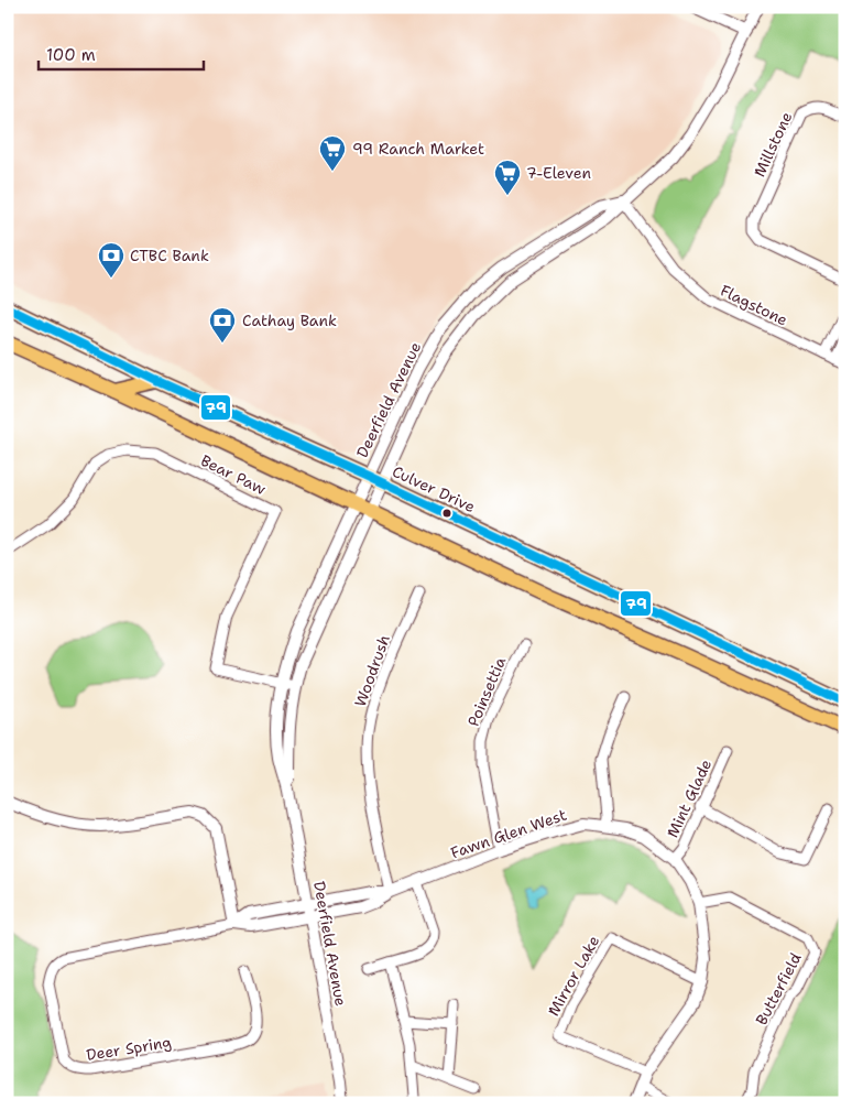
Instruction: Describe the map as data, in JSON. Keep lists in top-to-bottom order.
{
  "streets": {
    "main road": ["Culver Drive"],
    "street": [
      "Millstone",
      "Flagstone",
      "Deerfield Avenue",
      "Bear Paw",
      "Woodrush",
      "Poinsettia",
      "Mint Glade",
      "Fawn Glen West",
      "Mirror Lake",
      "Butterfield",
      "Deer Spring"
    ]
  },
  "crossings": [
    ["Flagstone", "Deerfield Avenue"],
    ["Deerfield Avenue", "Bear Paw"],
    ["Deerfield Avenue", "Culver Drive"],
    ["Deerfield Avenue", "Fawn Glen West"],
    ["Deerfield Avenue", "Deer Spring"],
    ["Woodrush", "Fawn Glen West"],
    ["Poinsettia", "Fawn Glen West"],
    ["Mint Glade", "Fawn Glen West"],
    ["Fawn Glen West", "Mirror Lake"],
    ["Fawn Glen West", "Butterfield"],
    ["Fawn Glen West", "Deer Spring"]
  ],
  "places": {
    "supermarket": ["99 Ranch Market", "7-Eleven"],
    "bank": ["CTBC Bank", "Cathay Bank"]
  },
  "lines": ["transit line 79"],
  "scale_bar": "100 m"
}
